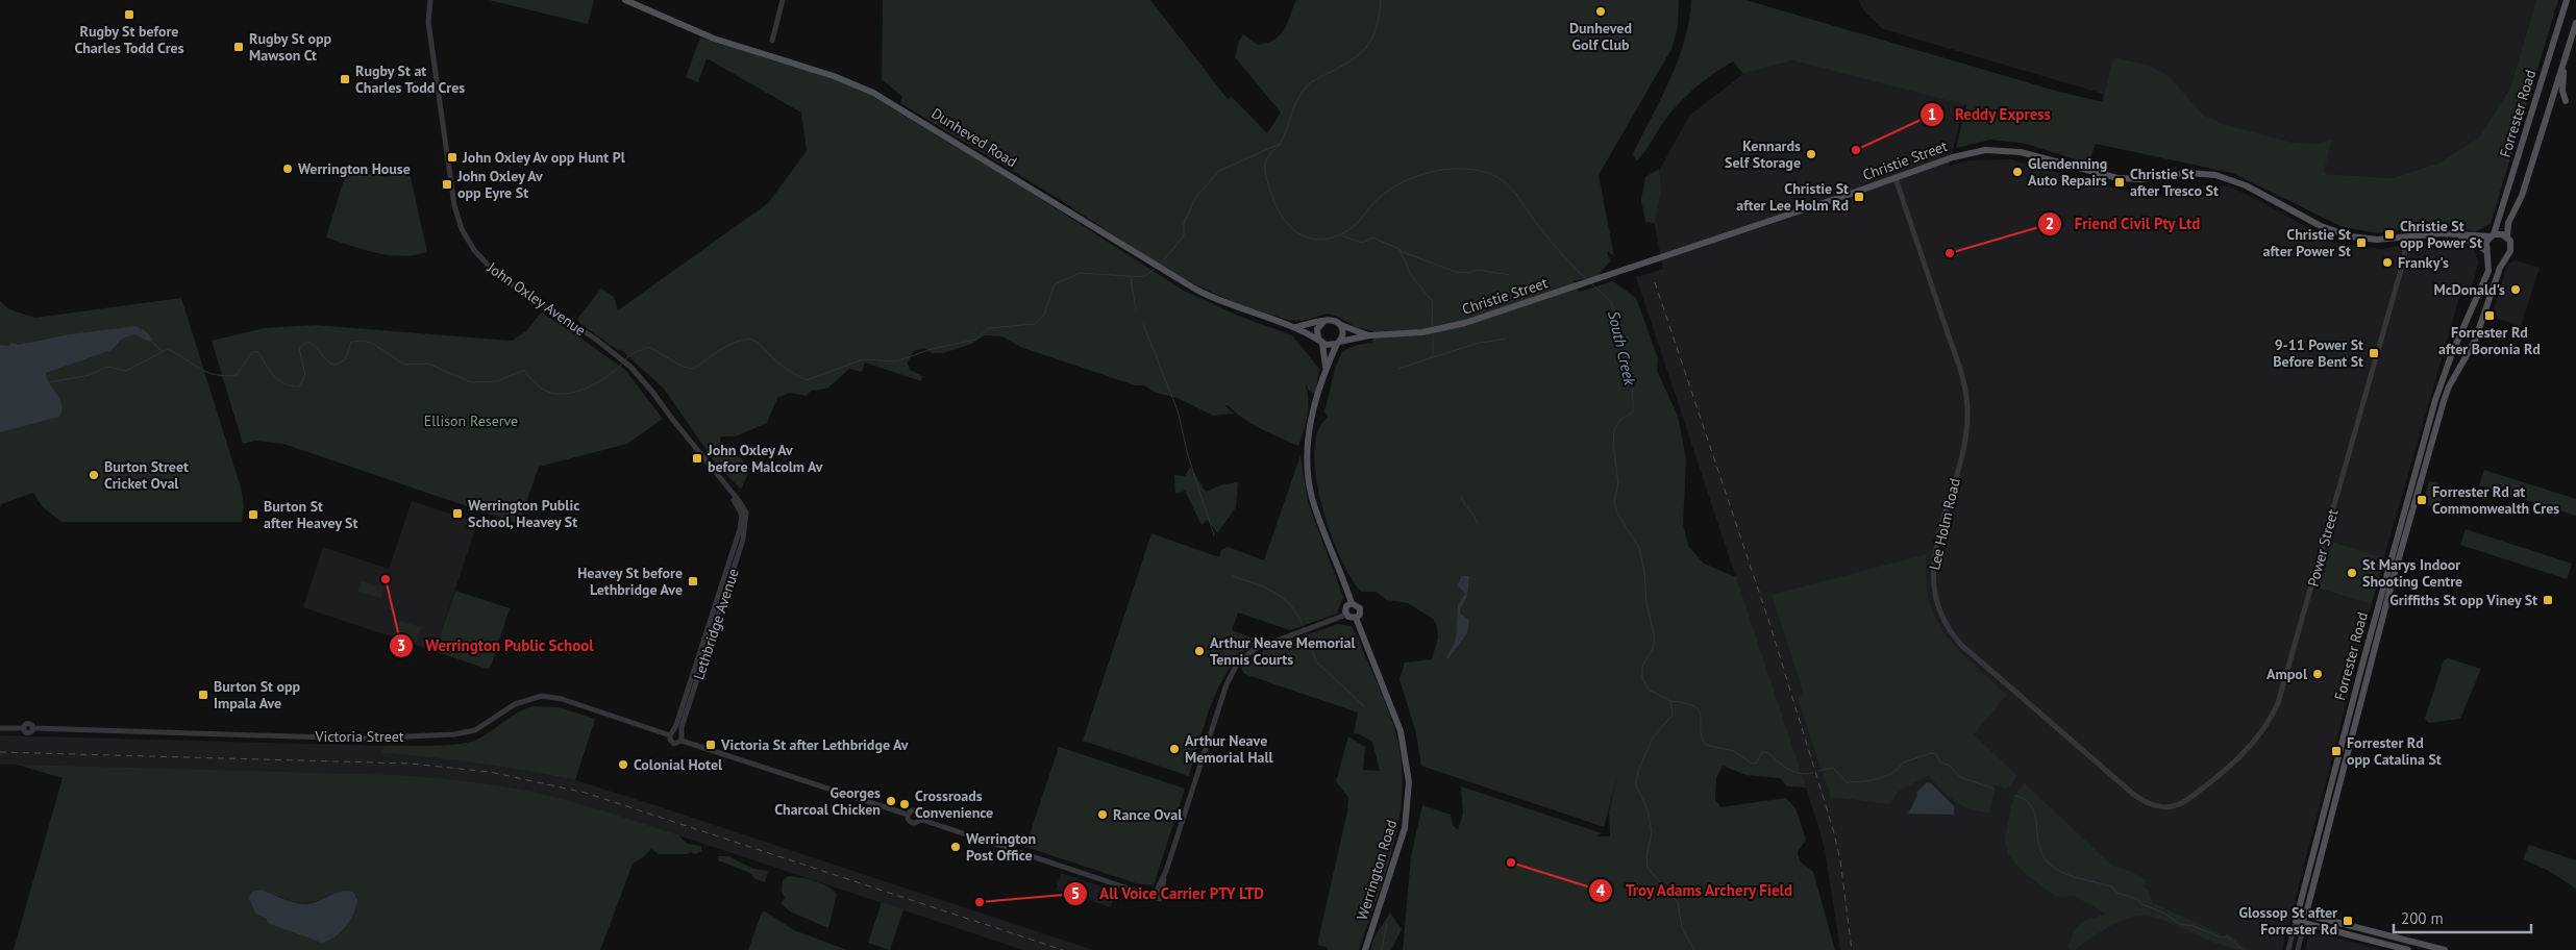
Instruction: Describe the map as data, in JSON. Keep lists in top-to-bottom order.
{
  "streets": {
    "main road": [
      "Forrester Road",
      "Dunheved Road",
      "Christie Street",
      "Werrington Road"
    ],
    "street": [
      "John Oxley Avenue",
      "Lee Holm Road",
      "Power Street",
      "Lethbridge Avenue",
      "Victoria Street"
    ]
  },
  "crossings": [
    ["Forrester Road", "Christie Street"],
    ["Dunheved Road", "Christie Street"],
    ["Christie Street", "Lee Holm Road"],
    ["Christie Street", "Power Street"],
    ["John Oxley Avenue", "Lethbridge Avenue"],
    ["Lee Holm Road", "Power Street"],
    ["Lethbridge Avenue", "Victoria Street"]
  ],
  "water": ["South Creek"],
  "parks": ["Ellison Reserve"],
  "places": {
    "other": [
      "Dunheved Golf Club",
      "Reddy Express",
      "Kennards Self Storage",
      "Werrington House",
      "Glendenning Auto Repairs",
      "Friend Civil Pty Ltd",
      "Franky's",
      "McDonald's",
      "Burton Street Cricket Oval",
      "St Marys Indoor Shooting Centre",
      "Werrington Public School",
      "Arthur Neave Memorial Tennis Courts",
      "Ampol",
      "Arthur Neave Memorial Hall",
      "Colonial Hotel",
      "Georges Charcoal Chicken",
      "Crossroads Convenience",
      "Rance Oval",
      "Werrington Post Office",
      "Troy Adams Archery Field",
      "All Voice Carrier PTY LTD"
    ],
    "transit": [
      "Rugby St before Charles Todd Cres",
      "Rugby St opp Mawson Ct",
      "Rugby St at Charles Todd Cres",
      "John Oxley Av opp Hunt Pl",
      "Christie St after Tresco St",
      "John Oxley Av opp Eyre St",
      "Christie St after Lee Holm Rd",
      "Christie St opp Power St",
      "Christie St after Power St",
      "Forrester Rd after Boronia Rd",
      "9-11 Power St Before Bent St",
      "John Oxley Av before Malcolm Av",
      "Forrester Rd at Commonwealth Cres",
      "Werrington Public School, Heavey St",
      "Burton St after Heavey St",
      "Heavey St before Lethbridge Ave",
      "Griffiths St opp Viney St",
      "Burton St opp Impala Ave",
      "Victoria St after Lethbridge Av",
      "Forrester Rd opp Catalina St",
      "Glossop St after Forrester Rd"
    ]
  },
  "scale_bar": "200 m"
}
